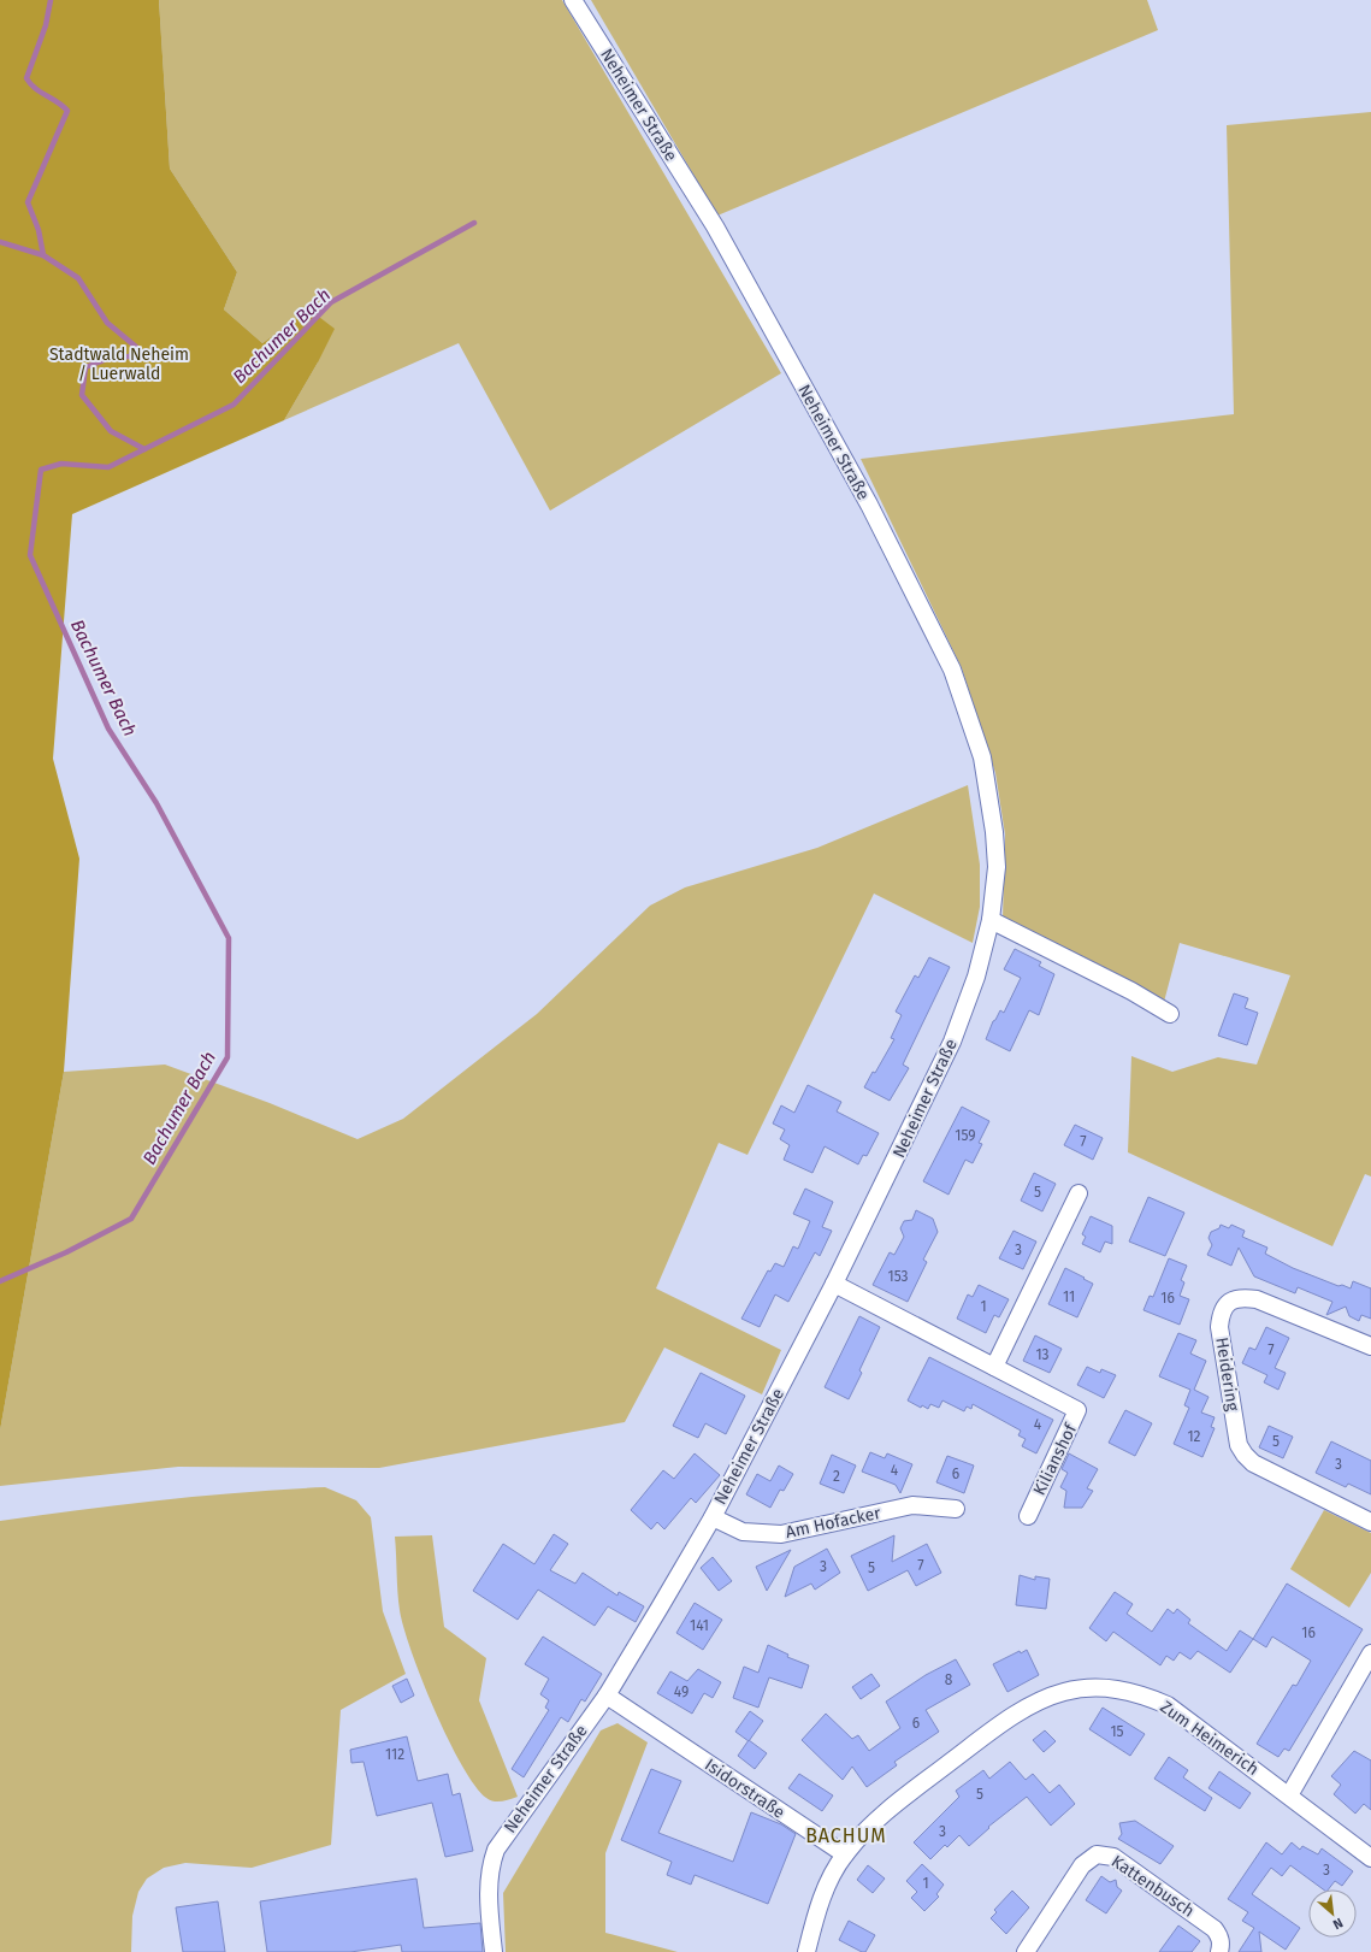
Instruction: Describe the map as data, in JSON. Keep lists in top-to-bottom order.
{
  "streets": {
    "street": [
      "Neheimer Straße",
      "Heidering",
      "Kilianshof",
      "Am Hofacker",
      "Zum Heimerich",
      "Isidorstraße",
      "Kattenbusch"
    ]
  },
  "crossings": [
    ["Neheimer Straße", "Kilianshof"],
    ["Neheimer Straße", "Am Hofacker"],
    ["Neheimer Straße", "Isidorstraße"],
    ["Zum Heimerich", "Isidorstraße"]
  ],
  "districts": ["BACHUM"],
  "water": ["Bachumer Bach"],
  "parks": ["Stadtwald Neheim / Luerwald"],
  "house_numbers": [
    "159",
    "7",
    "5",
    "3",
    "153",
    "11",
    "16",
    "1",
    "7",
    "13",
    "4",
    "12",
    "5",
    "3",
    "4",
    "6",
    "2",
    "7",
    "3",
    "5",
    "141",
    "16",
    "8",
    "49",
    "6",
    "15",
    "112",
    "5",
    "3",
    "3",
    "1"
  ],
  "north": "bottom right"
}
